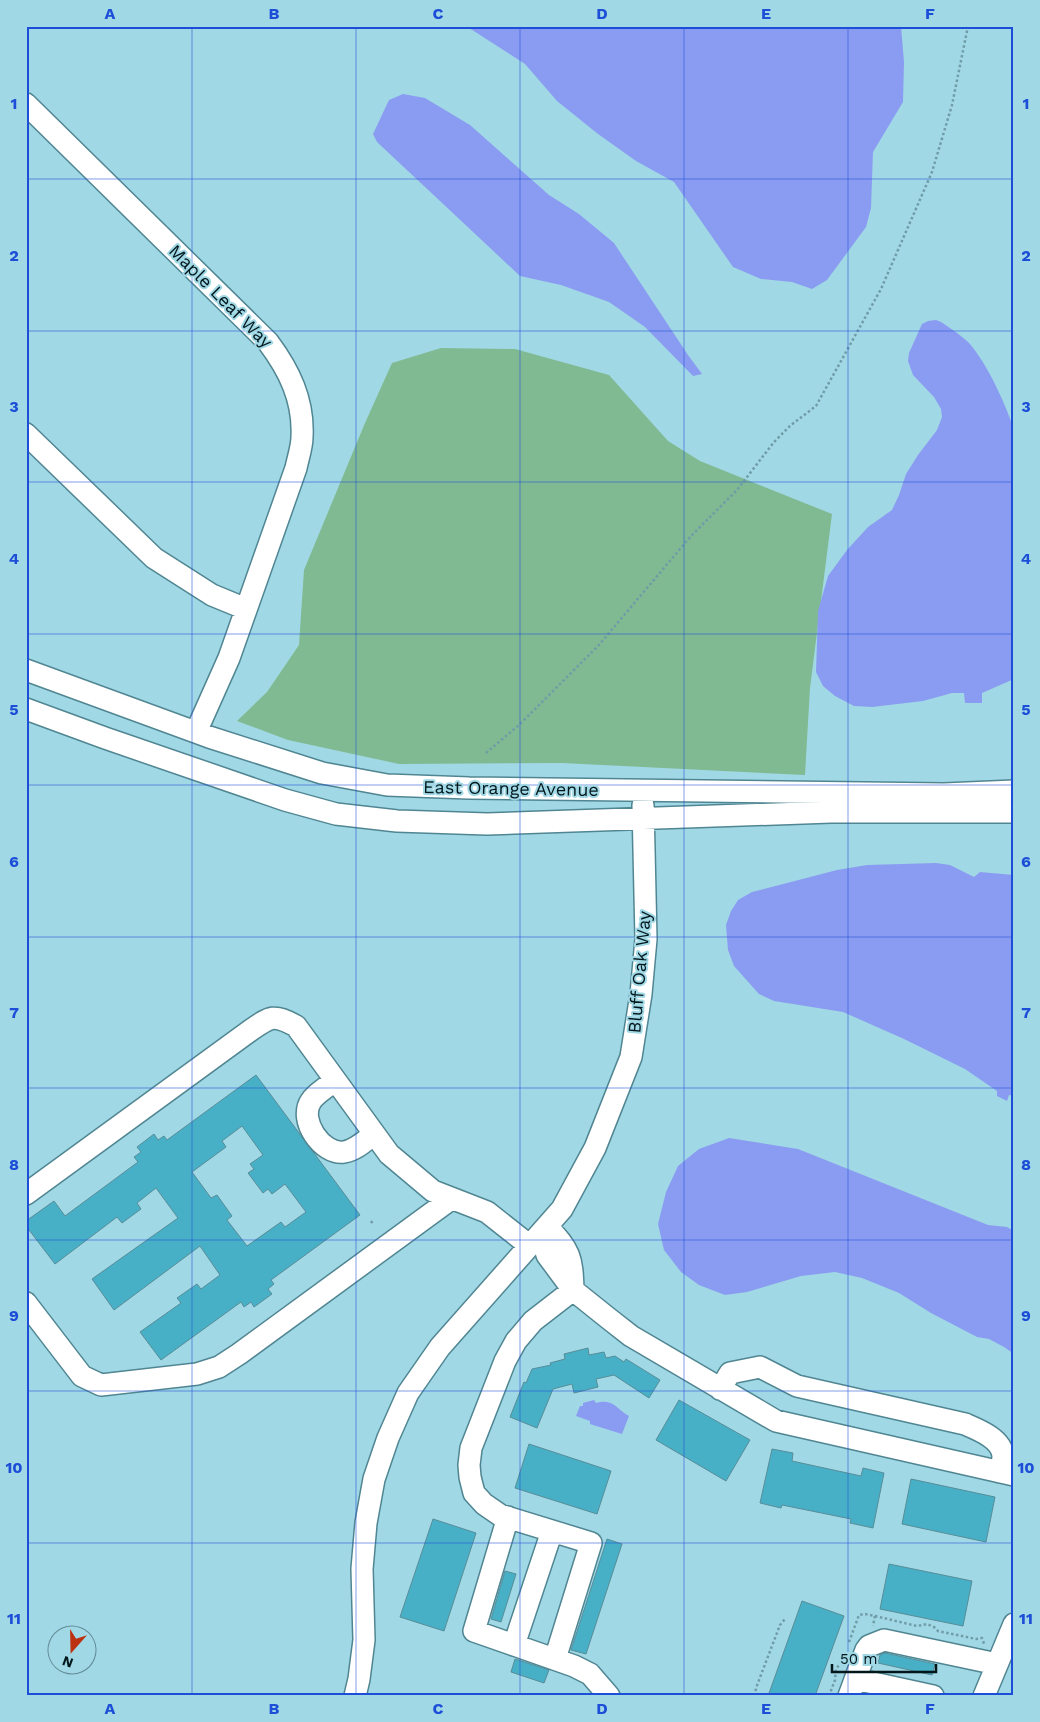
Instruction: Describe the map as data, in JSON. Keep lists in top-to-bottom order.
{
  "streets": {
    "street": ["Maple Leaf Way", "East Orange Avenue", "Bluff Oak Way"]
  },
  "crossings": [
    ["Maple Leaf Way", "East Orange Avenue"],
    ["East Orange Avenue", "Bluff Oak Way"]
  ],
  "scale_bar": "50 m",
  "north": "bottom",
  "grid": {
    "columns": [
      "A",
      "B",
      "C",
      "D",
      "E",
      "F"
    ],
    "rows": [
      "1",
      "2",
      "3",
      "4",
      "5",
      "6",
      "7",
      "8",
      "9",
      "10",
      "11"
    ]
  }
}
